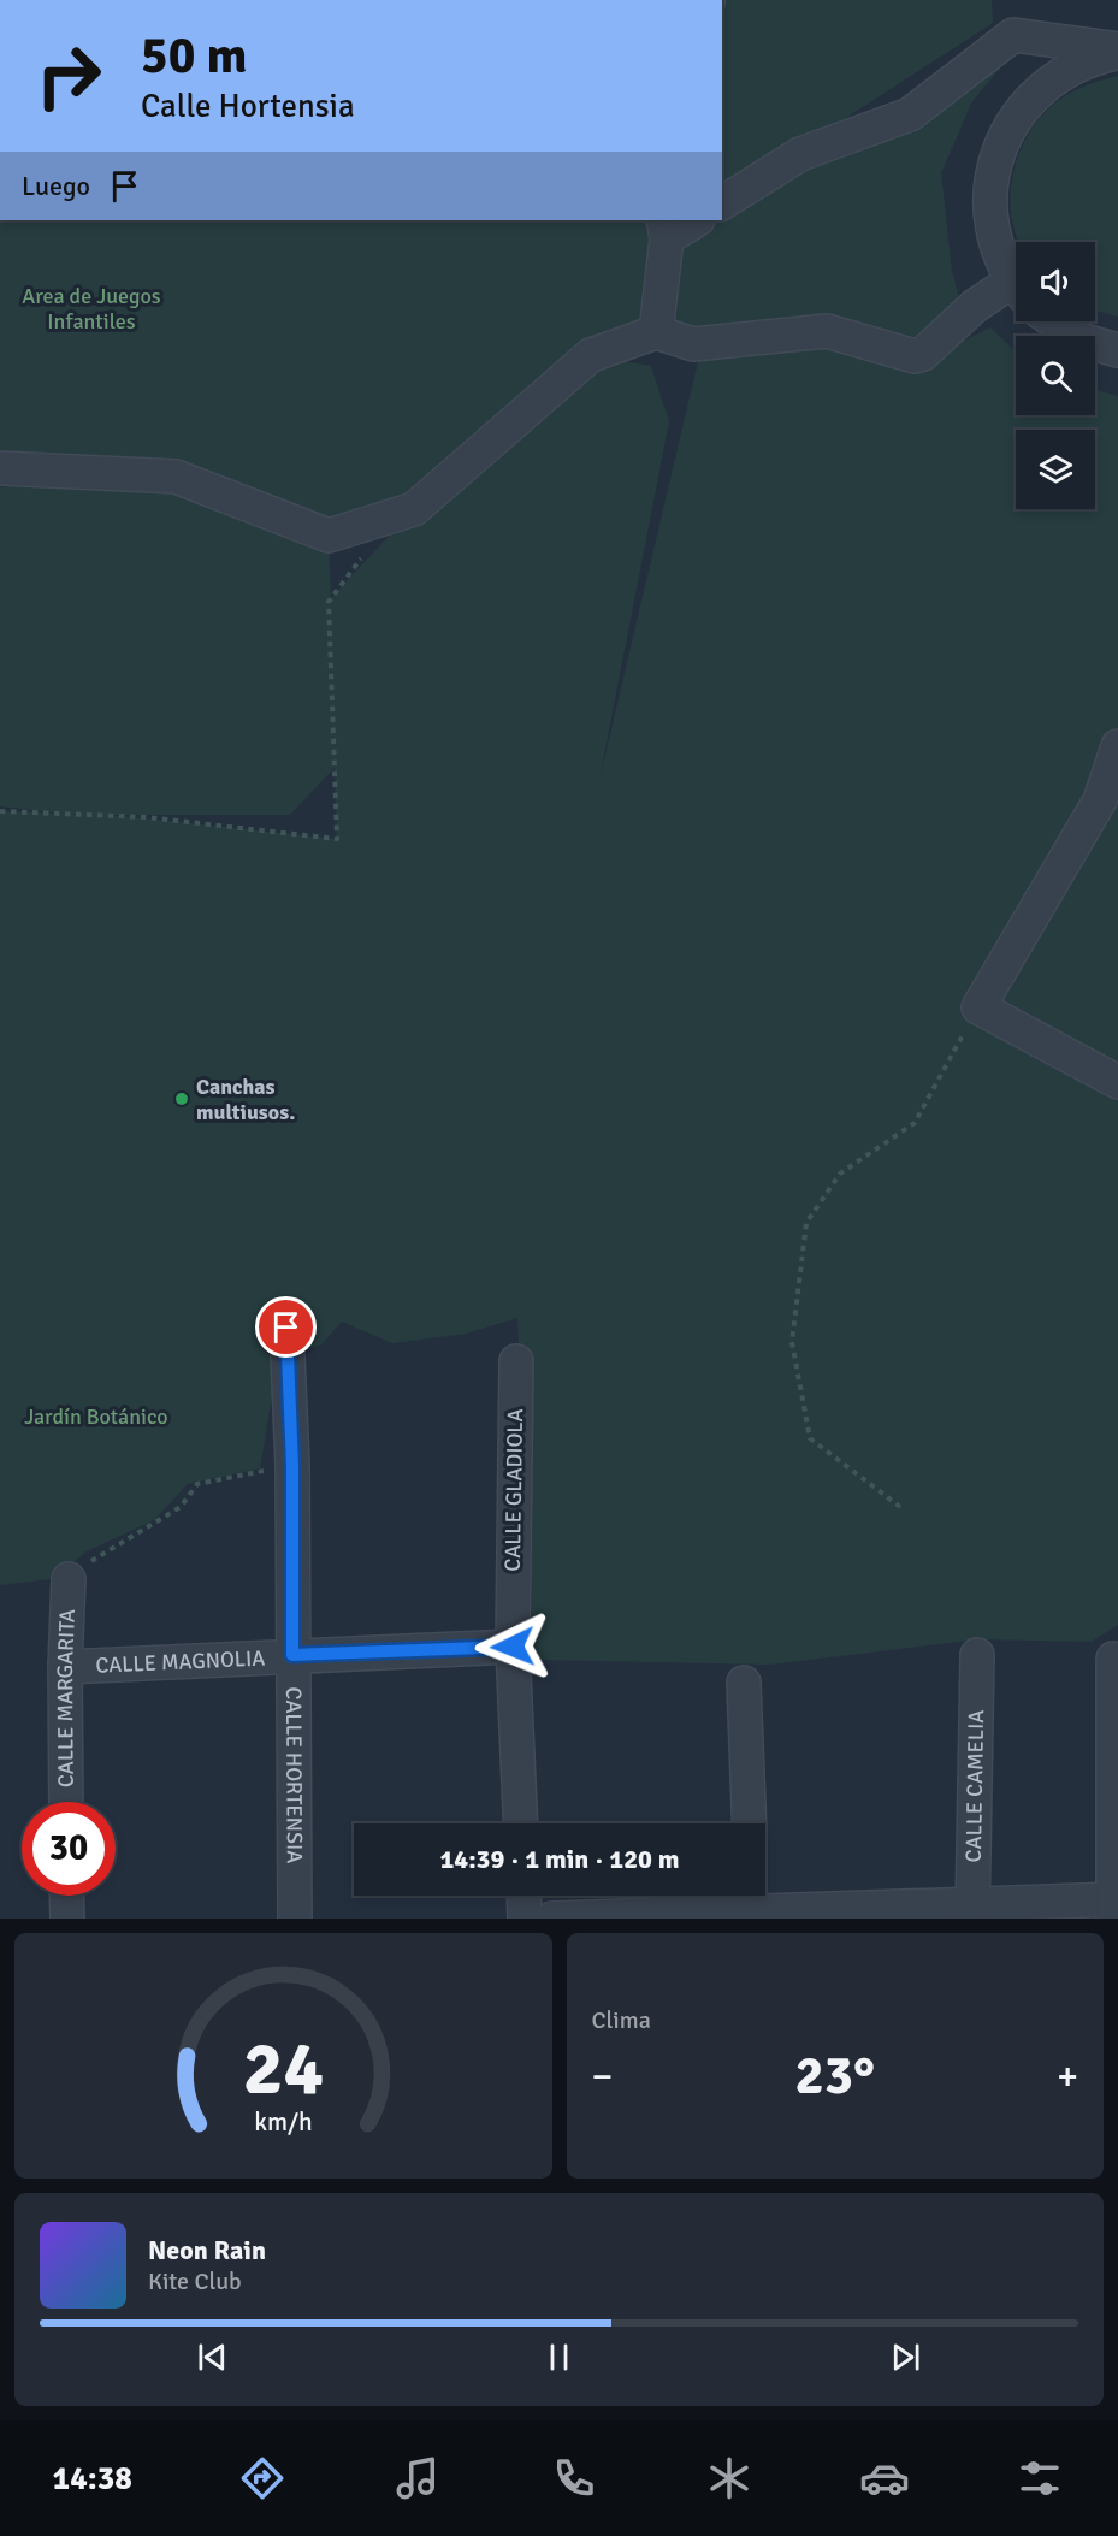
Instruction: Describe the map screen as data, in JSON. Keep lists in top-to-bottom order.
{
  "streets": {
    "street": [
      "CALLE GLADIOLA",
      "CALLE MAGNOLIA",
      "CALLE MARGARITA",
      "CALLE HORTENSIA",
      "CALLE CAMELIA"
    ]
  },
  "crossings": [
    ["CALLE GLADIOLA", "CALLE MAGNOLIA"],
    ["CALLE MAGNOLIA", "CALLE MARGARITA"],
    ["CALLE MAGNOLIA", "CALLE HORTENSIA"]
  ],
  "parks": ["Area de Juegos Infantiles", "Jardín Botánico"],
  "places": ["Canchas multiusos."],
  "page": {
    "turn": ["50 m", "Calle Hortensia"],
    "then": "Luego",
    "limit": "30",
    "trip": "14:39 · 1 min · 120 m",
    "tile": "Clima",
    "heat": ["−", "23°", "+"],
    "song": ["Neon Rain", "Kite Club"],
    "tabs": "14:38",
    "gauge": ["24", "km/h"]
  }
}
